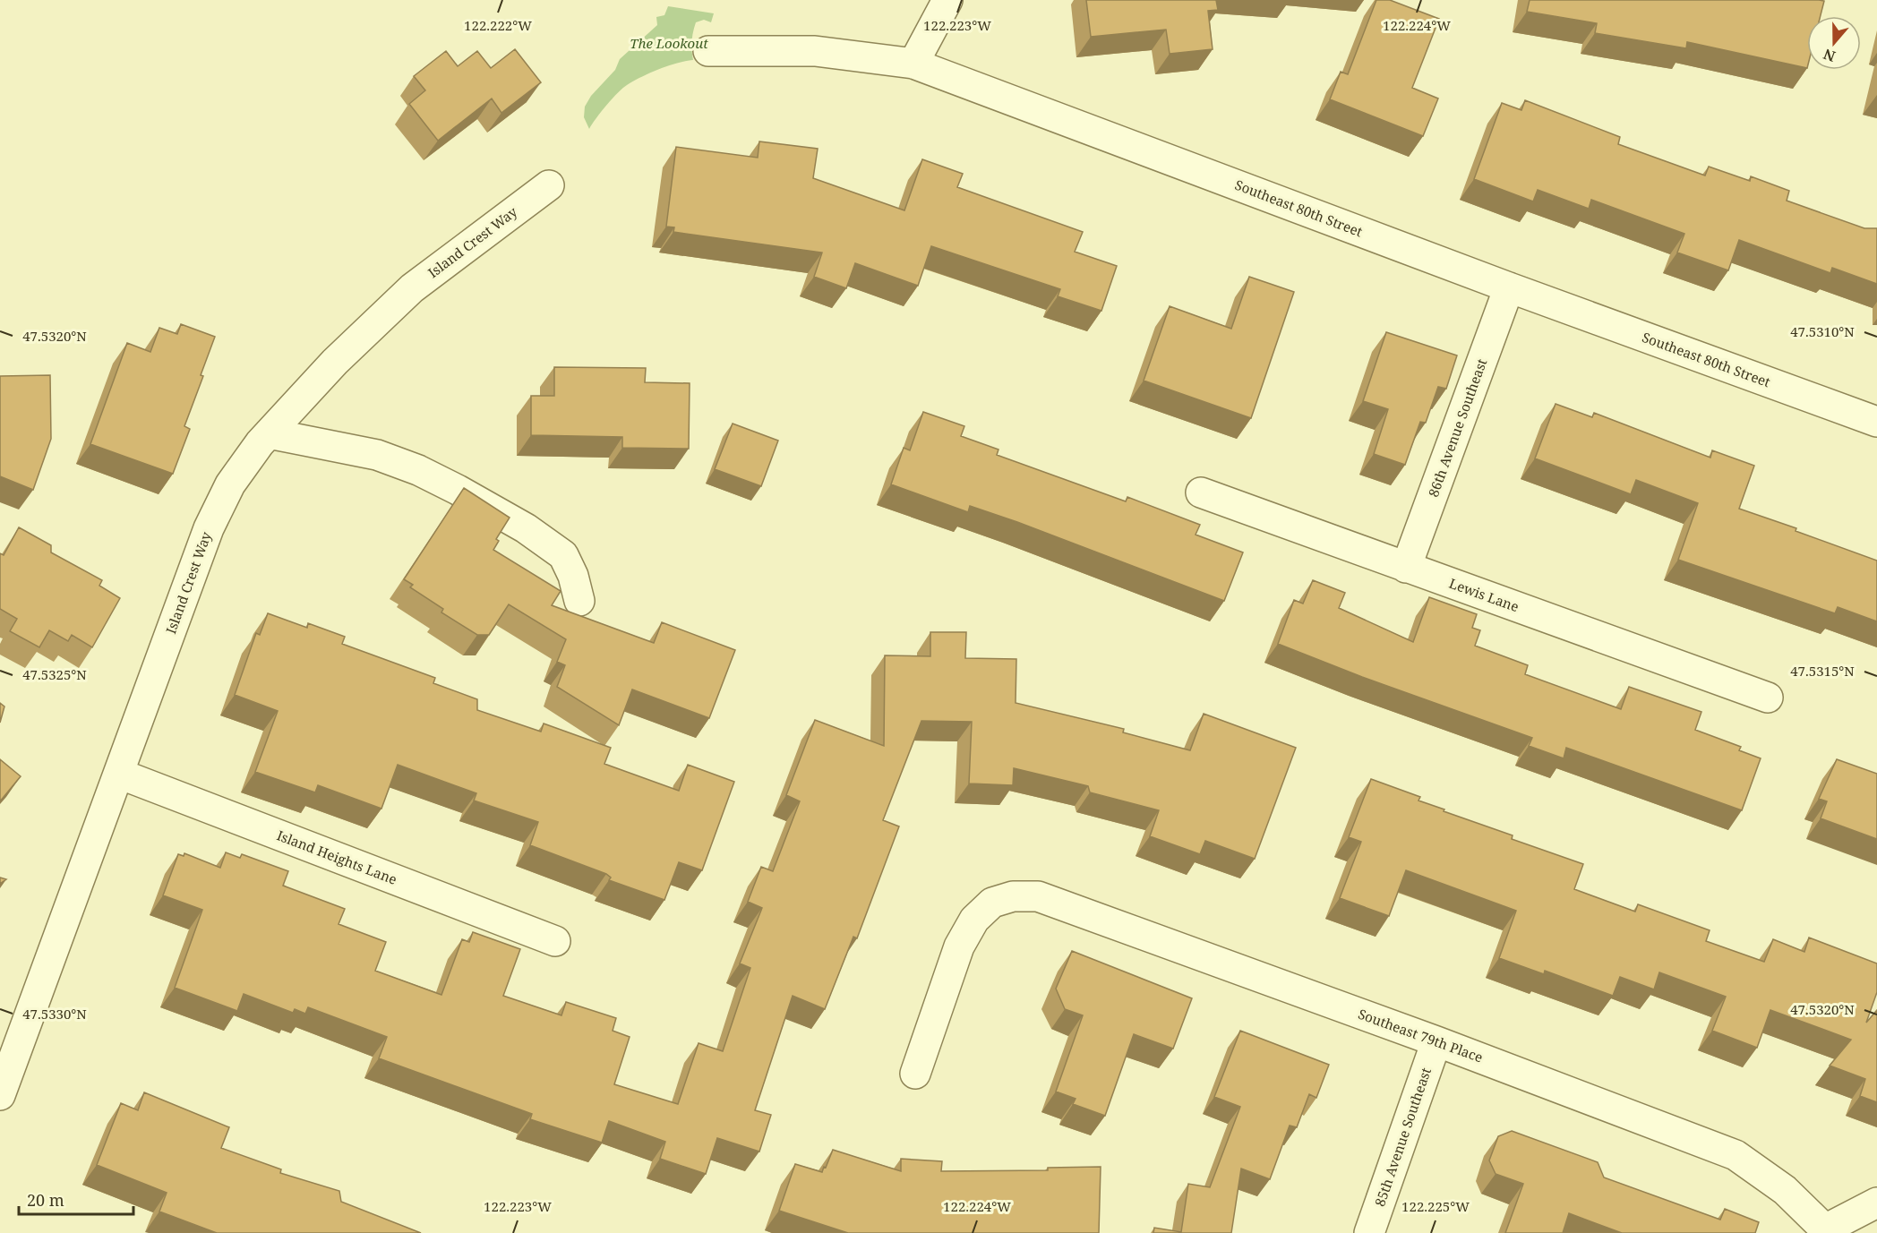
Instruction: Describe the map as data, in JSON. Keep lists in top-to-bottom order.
{
  "streets": {
    "street": [
      "Southeast 80th Street",
      "Island Crest Way",
      "86th Avenue Southeast",
      "Lewis Lane",
      "Island Heights Lane",
      "Southeast 79th Place",
      "85th Avenue Southeast"
    ]
  },
  "crossings": [
    ["Southeast 80th Street", "86th Avenue Southeast"],
    ["Island Crest Way", "Island Heights Lane"],
    ["86th Avenue Southeast", "Lewis Lane"],
    ["Southeast 79th Place", "85th Avenue Southeast"]
  ],
  "parks": ["The Lookout"],
  "scale_bar": "20 m",
  "north": "bottom",
  "coordinates": [
    "122.222°W",
    "122.223°W",
    "122.224°W",
    "47.5310°N",
    "47.5320°N",
    "47.5315°N",
    "47.5325°N",
    "47.5330°N",
    "122.225°W"
  ]
}
